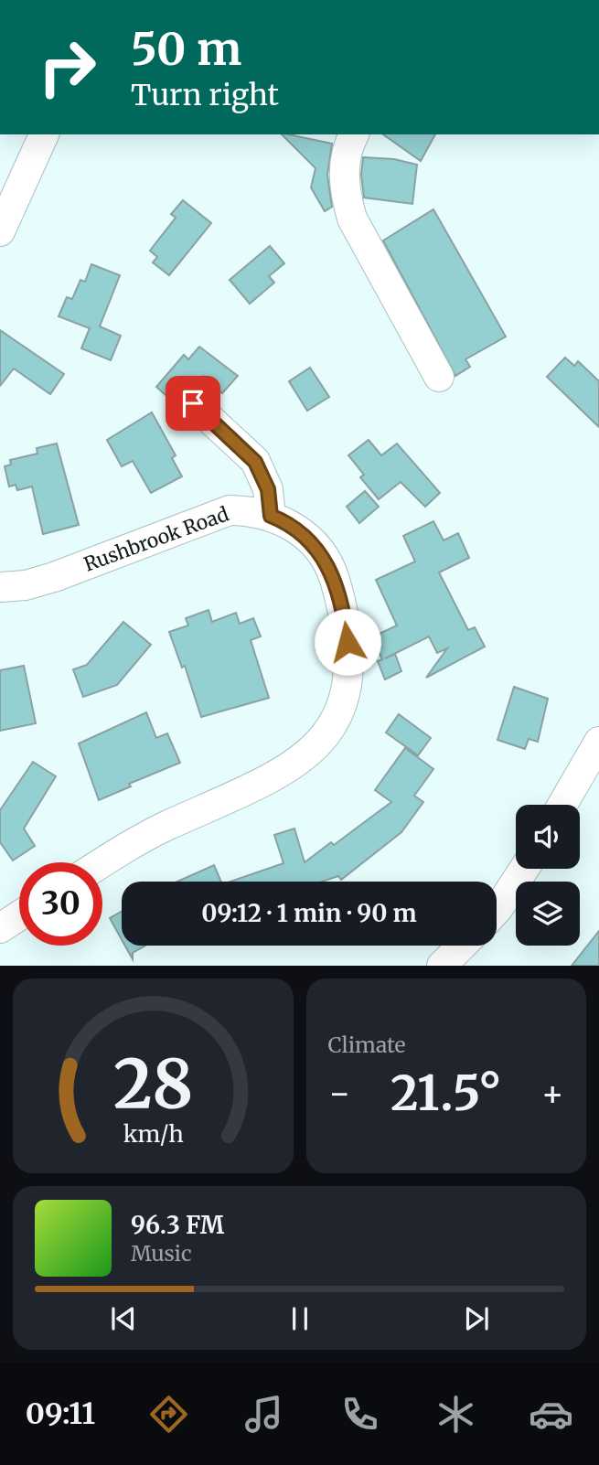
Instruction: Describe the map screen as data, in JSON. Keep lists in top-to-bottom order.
{
  "streets": {
    "street": ["Rushbrook Road"]
  },
  "page": {
    "turn": ["50 m", "Turn right"],
    "limit": "30",
    "trip": "09:12 · 1 min · 90 m",
    "tile": "Climate",
    "heat": ["−", "21.5°", "+"],
    "song": ["96.3 FM", "Music"],
    "tabs": "09:11",
    "gauge": ["28", "km/h"]
  }
}
